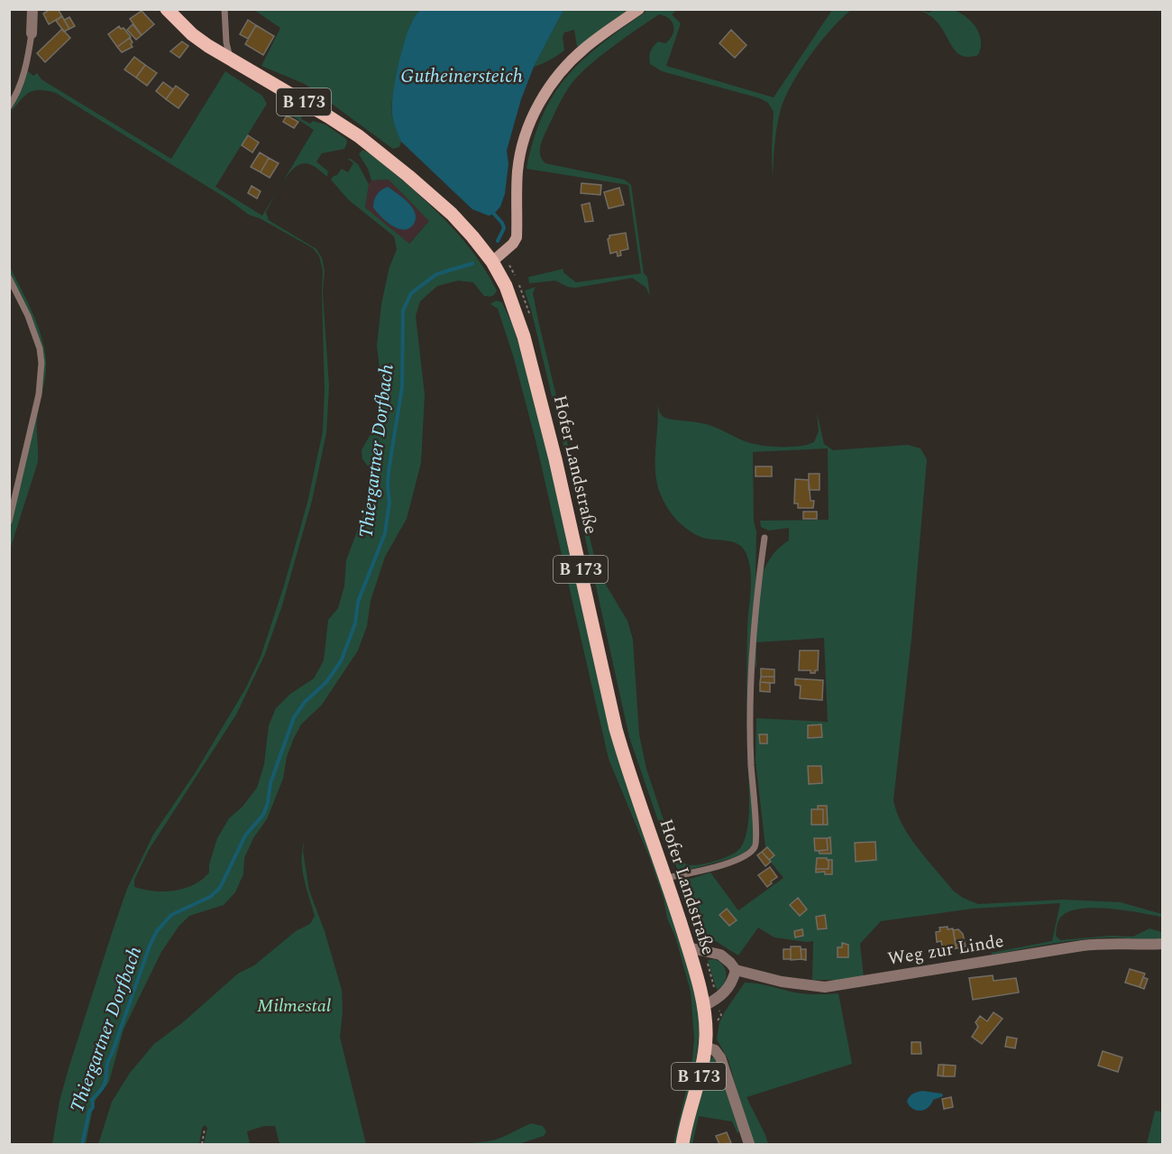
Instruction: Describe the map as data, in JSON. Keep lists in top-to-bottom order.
{
  "streets": {
    "main road": ["B 173", "Hofer Landstraße"],
    "street": ["Weg zur Linde"]
  },
  "crossings": [
    ["Hofer Landstraße", "Weg zur Linde"]
  ],
  "water": ["Gutheinersteich", "Thiergartner Dorfbach"],
  "parks": ["Milmestal"]
}
